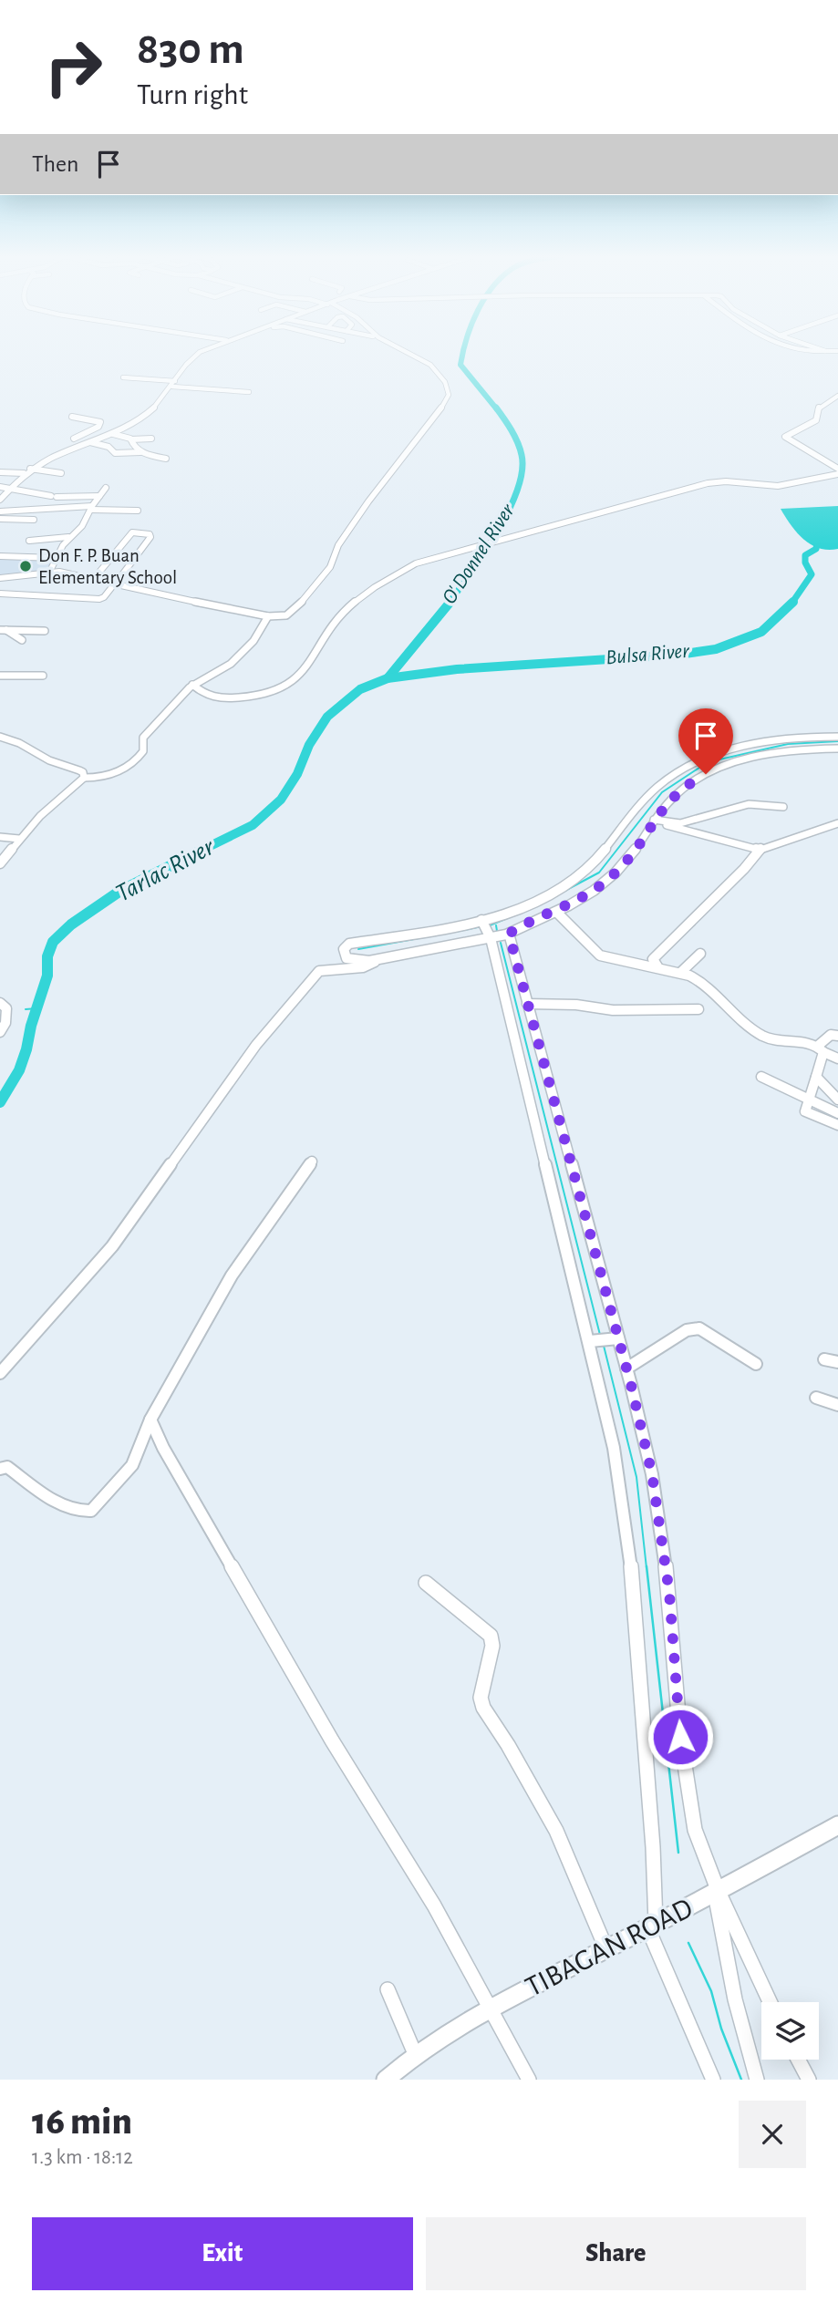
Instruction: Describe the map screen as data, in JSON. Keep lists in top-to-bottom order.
{
  "streets": {
    "main road": ["TIBAGAN ROAD"]
  },
  "water": ["O' Donnel River", "Bulsa River", "Tarlac River"],
  "places": ["Don F. P. Buan Elementary School"],
  "page": {
    "turn": ["830 m", "Turn right"],
    "then": "Then",
    "heading": ["16 min", "1.3 km · 18:12"],
    "buttons": ["Exit", "Share"]
  }
}
